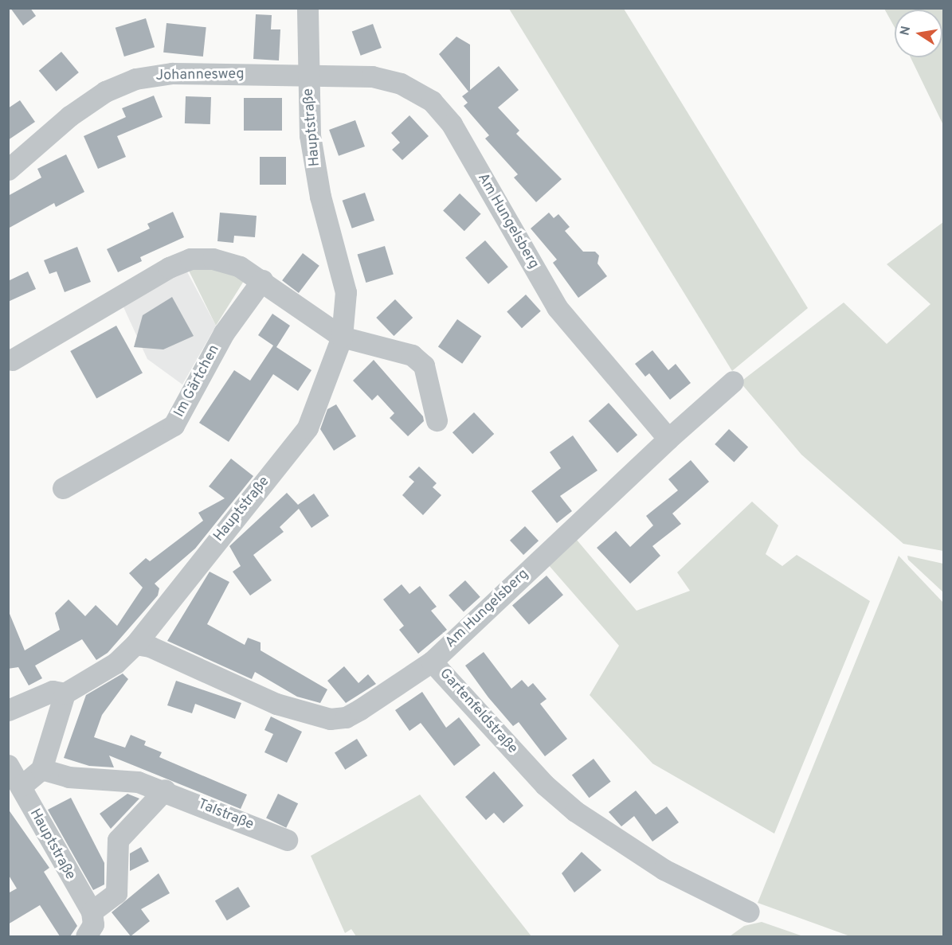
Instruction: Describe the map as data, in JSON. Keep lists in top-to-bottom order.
{
  "streets": {
    "street": [
      "Johannesweg",
      "Hauptstraße",
      "Am Hungelsberg",
      "Im Gärtchen",
      "Gartenfeldstraße",
      "Talstraße"
    ]
  },
  "crossings": [
    ["Johannesweg", "Hauptstraße"],
    ["Johannesweg", "Am Hungelsberg"],
    ["Hauptstraße", "Am Hungelsberg"],
    ["Hauptstraße", "Gartenfeldstraße"],
    ["Am Hungelsberg", "Gartenfeldstraße"]
  ],
  "north": "left"
}
